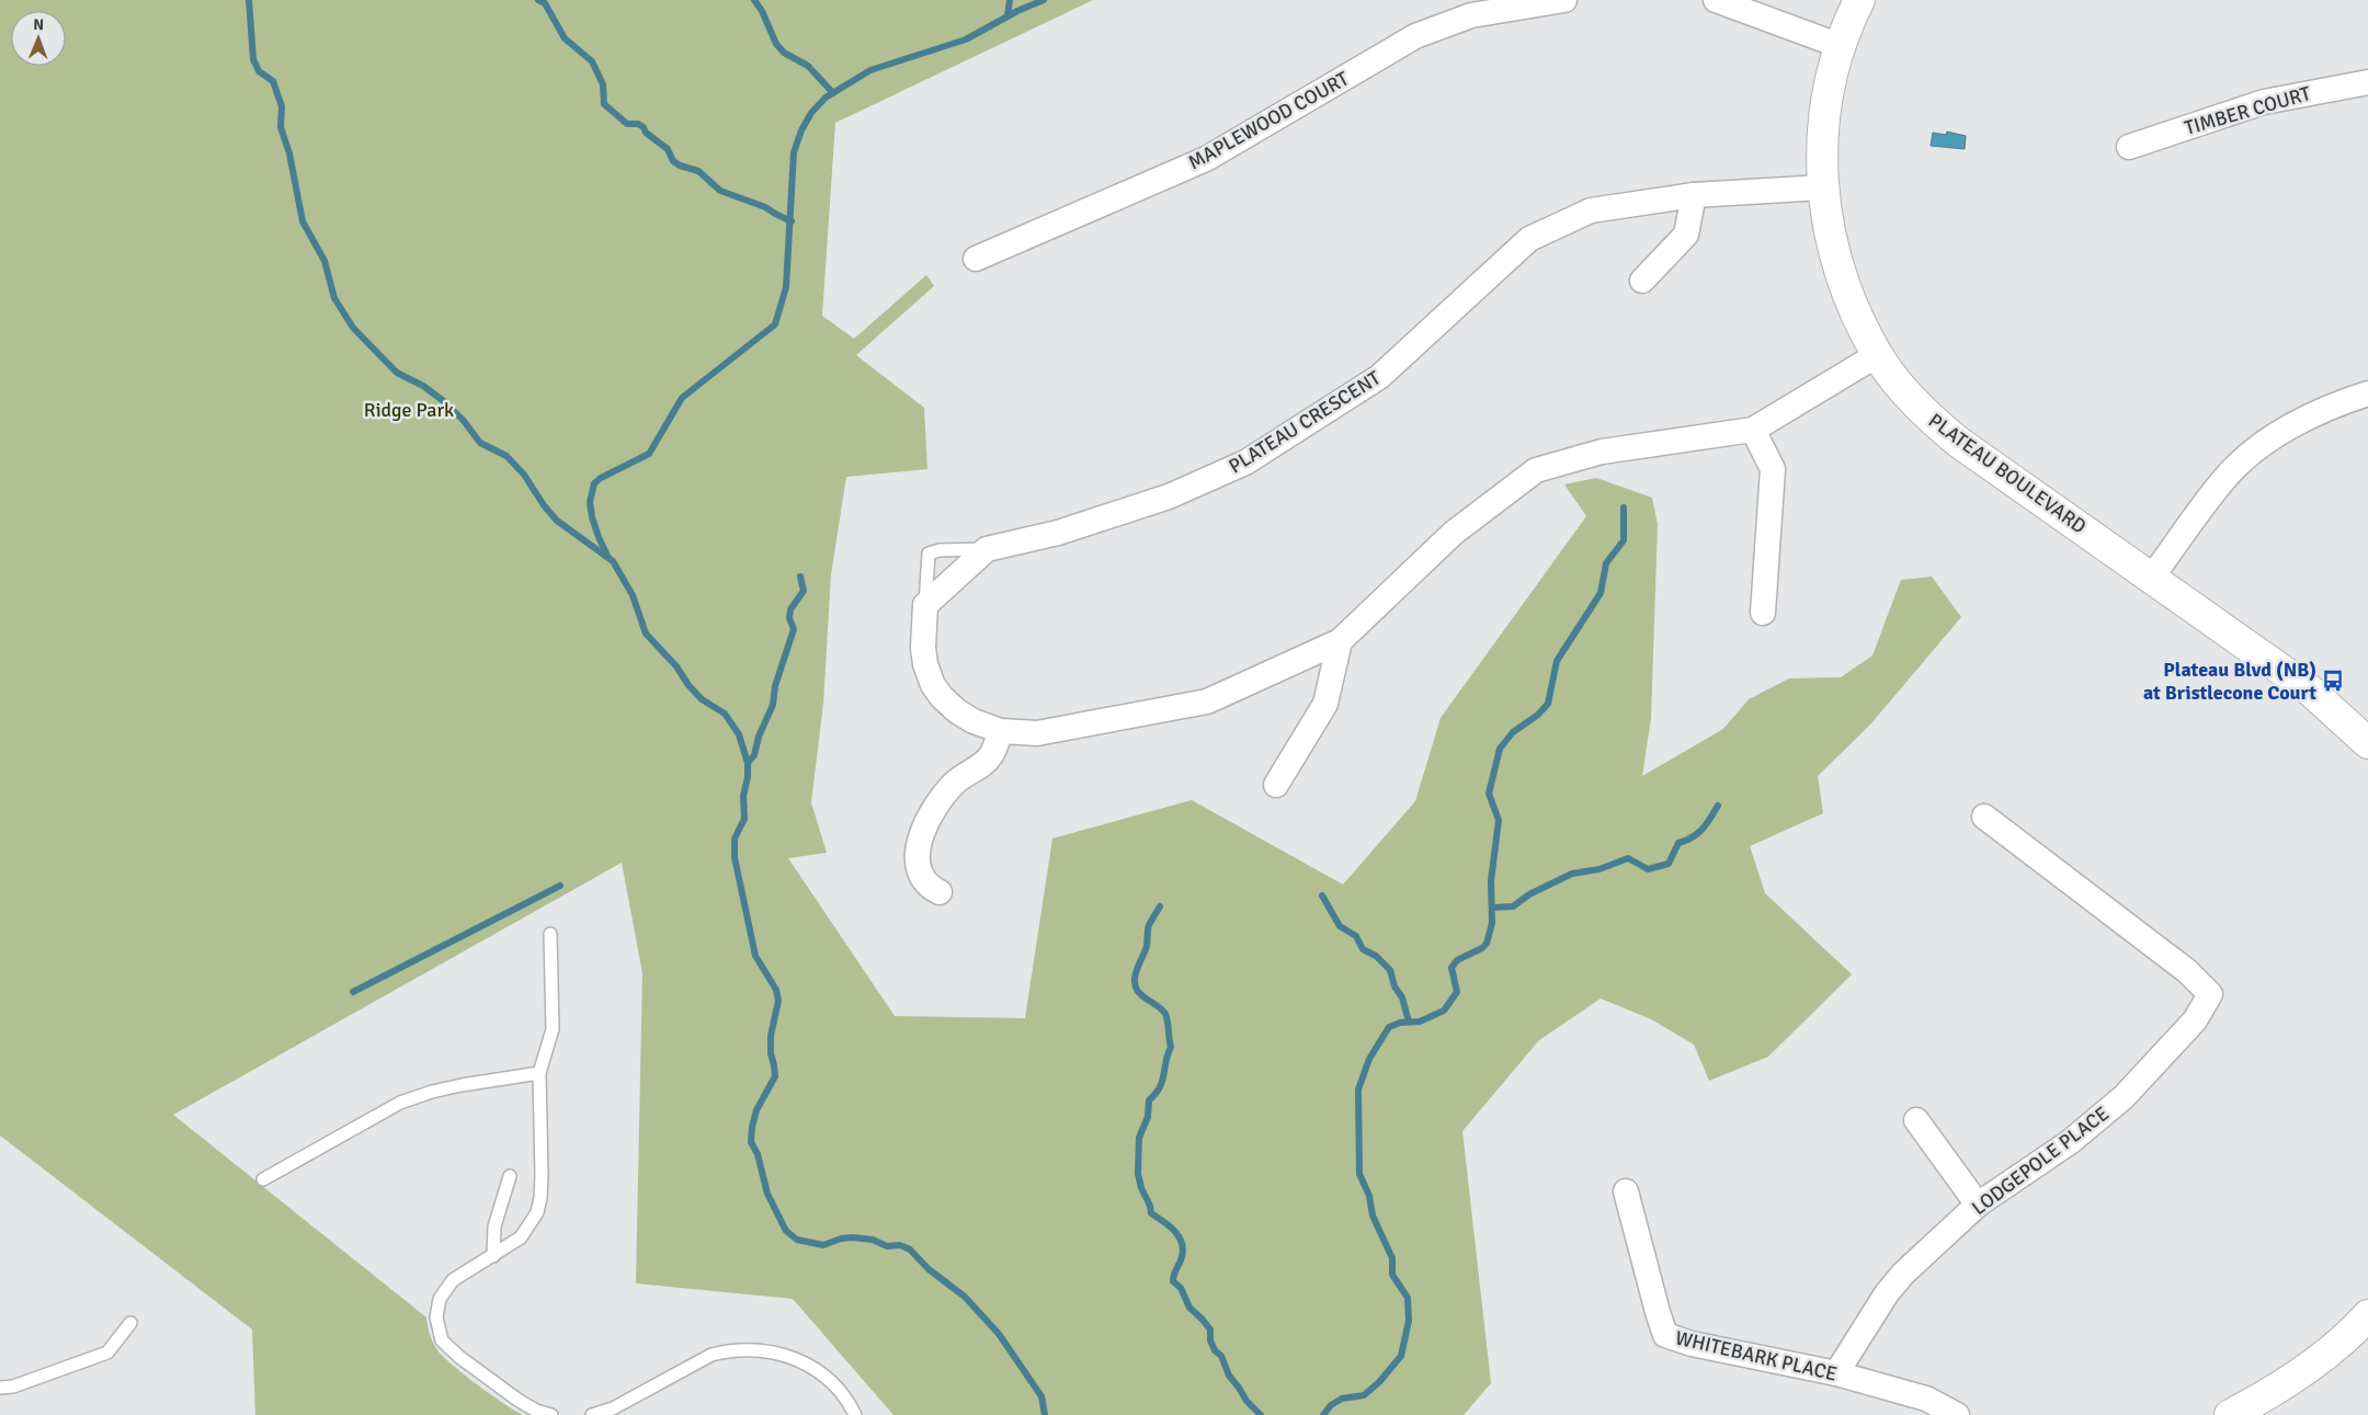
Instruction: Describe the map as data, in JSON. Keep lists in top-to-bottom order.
{
  "streets": {
    "street": [
      "TIMBER COURT",
      "MAPLEWOOD COURT",
      "PLATEAU CRESCENT",
      "PLATEAU BOULEVARD",
      "LODGEPOLE PLACE",
      "WHITEBARK PLACE"
    ]
  },
  "crossings": [
    ["PLATEAU CRESCENT", "PLATEAU BOULEVARD"],
    ["LODGEPOLE PLACE", "WHITEBARK PLACE"]
  ],
  "parks": ["Ridge Park"],
  "places": {
    "bus stop": ["Plateau Blvd (NB) at Bristlecone Court"]
  },
  "north": "top"
}
